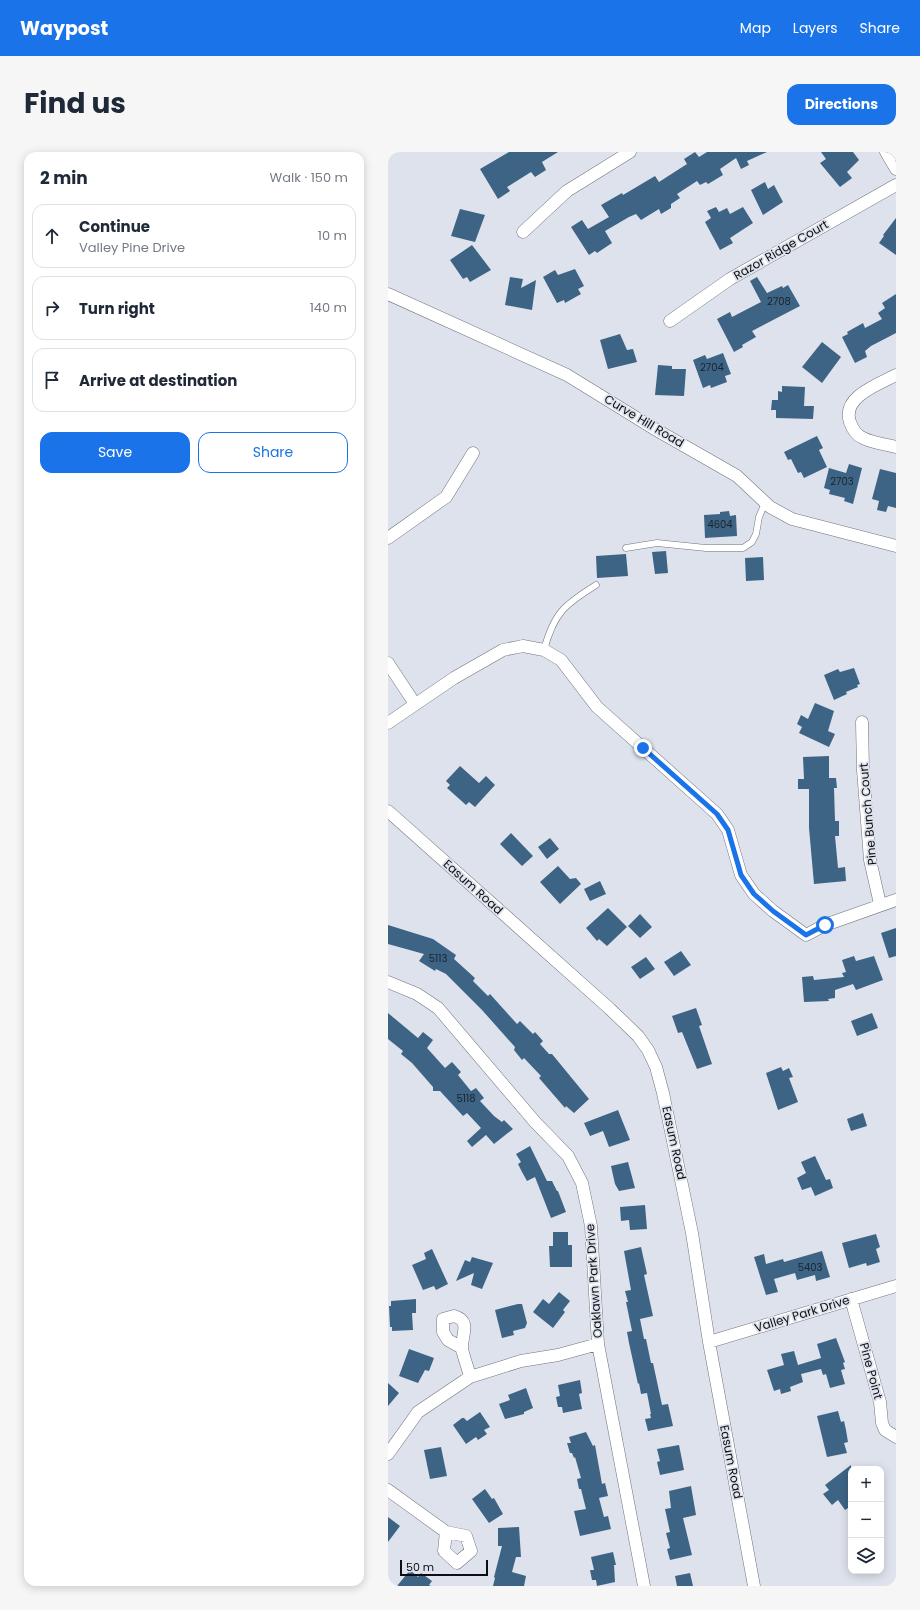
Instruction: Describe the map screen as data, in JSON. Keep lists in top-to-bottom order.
{
  "streets": {
    "street": [
      "Razor Ridge Court",
      "Curve Hill Road",
      "Pine Bunch Court",
      "Easum Road",
      "Oaklawn Park Drive",
      "Valley Park Drive",
      "Pine Point"
    ]
  },
  "crossings": [
    ["Easum Road", "Valley Park Drive"],
    ["Valley Park Drive", "Pine Point"]
  ],
  "house_numbers": [
    "2708",
    "2704",
    "2703",
    "4604",
    "5113",
    "5118",
    "5403"
  ],
  "scale_bar": "50 m",
  "page": {
    "header": "Waypost",
    "nav": ["Map", "Layers", "Share"],
    "title": "Find us",
    "buttons": [
      "Directions",
      ["Save", "Share"]
    ],
    "heading": ["2 min", "Walk · 150 m"],
    "list": [
      ["Continue", "Valley Pine Drive", "10 m"],
      ["Turn right", "140 m"],
      "Arrive at destination"
    ],
    "map_buttons": ["+", "−"],
    "scale": "50 m"
  }
}
